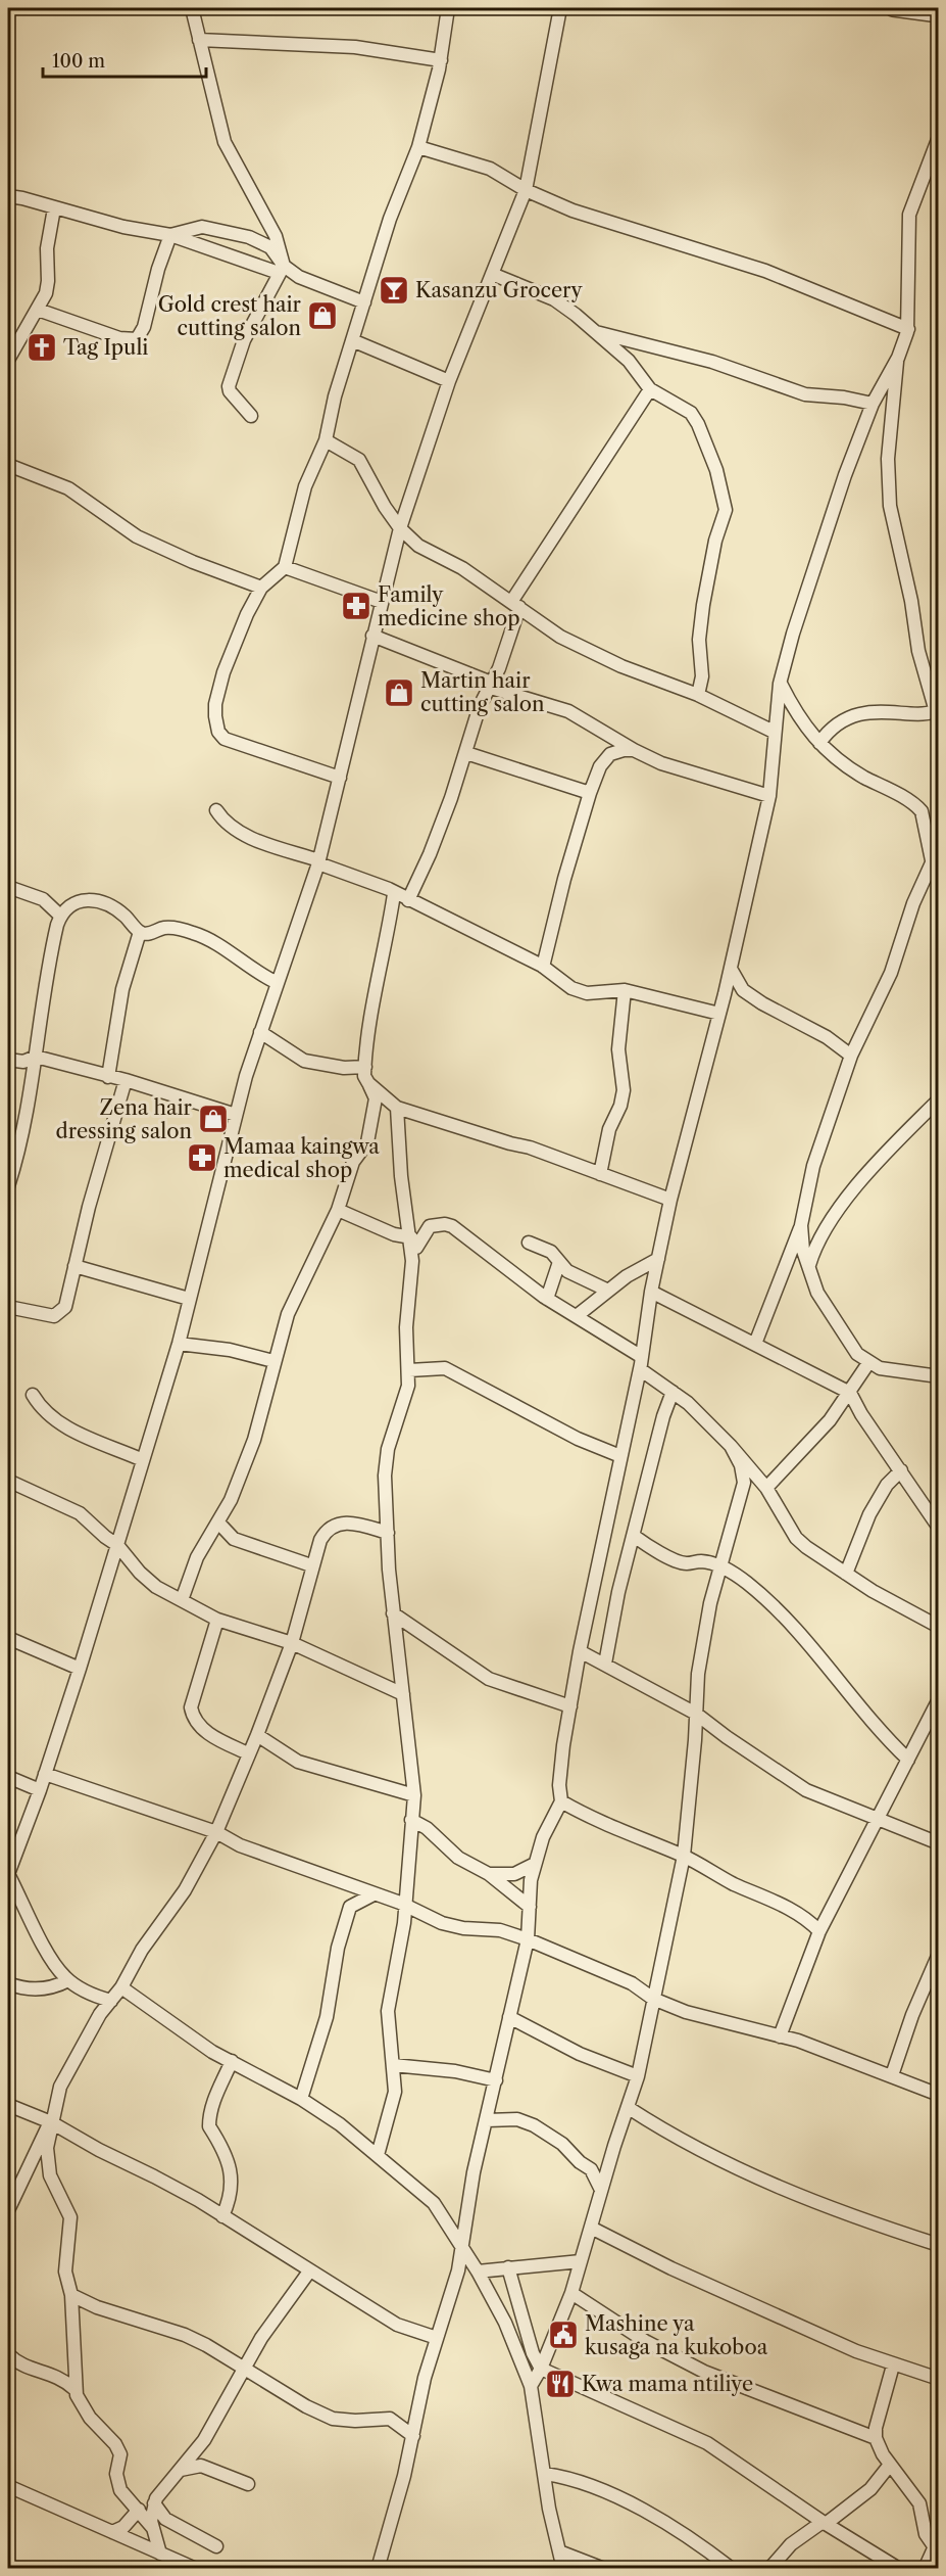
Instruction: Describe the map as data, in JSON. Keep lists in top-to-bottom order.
{
  "places": {
    "bar": ["Kasanzu Grocery"],
    "shop": ["Gold crest hair cutting salon", "Martin hair cutting salon", "Zena hair dressing salon"],
    "church": ["Tag Ipuli"],
    "pharmacy": ["Family medicine shop", "Mamaa kaingwa medical shop"],
    "public building": ["Mashine ya kusaga na kukoboa"],
    "restaurant": ["Kwa mama ntiliye"]
  },
  "scale_bar": "100 m"
}
